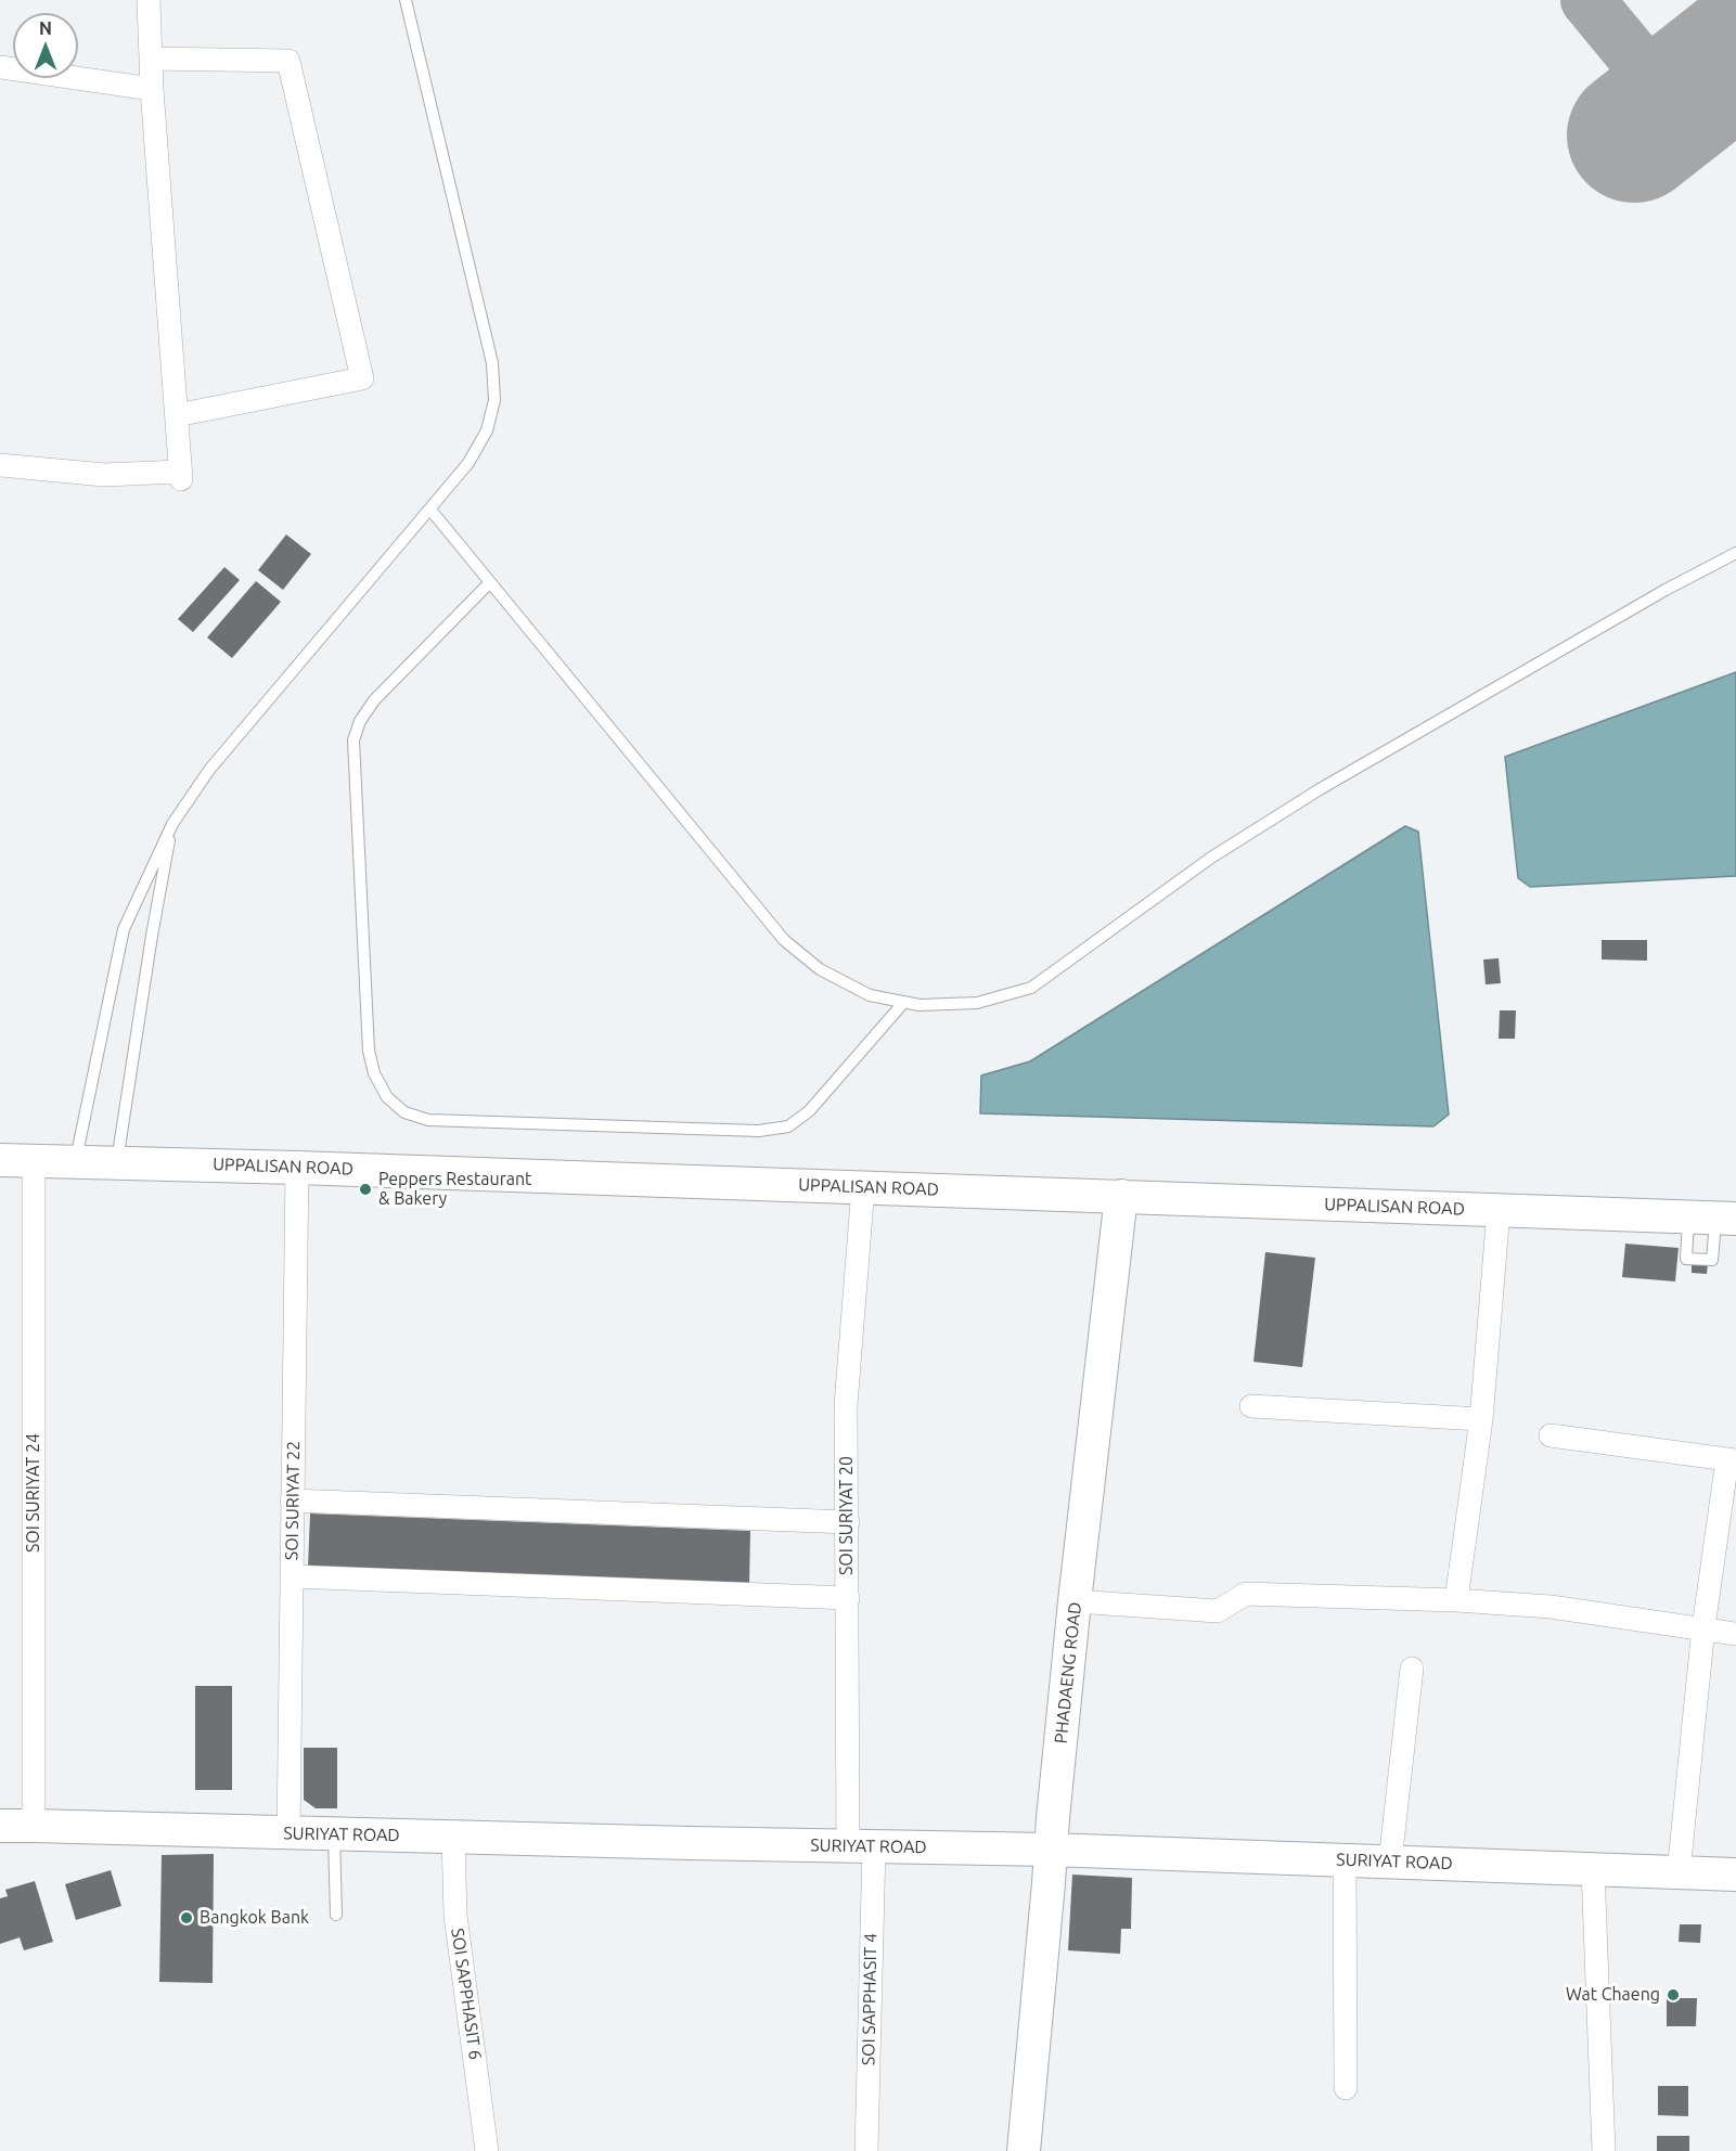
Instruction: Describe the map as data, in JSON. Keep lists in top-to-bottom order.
{
  "streets": {
    "street": [
      "UPPALISAN ROAD",
      "SOI SURIYAT 24",
      "SOI SURIYAT 22",
      "SOI SURIYAT 20",
      "PHADAENG ROAD",
      "SURIYAT ROAD",
      "SOI SAPPHASIT 6",
      "SOI SAPPHASIT 4"
    ]
  },
  "crossings": [
    ["UPPALISAN ROAD", "SOI SURIYAT 24"],
    ["UPPALISAN ROAD", "SOI SURIYAT 22"],
    ["UPPALISAN ROAD", "SOI SURIYAT 20"],
    ["UPPALISAN ROAD", "PHADAENG ROAD"],
    ["SOI SURIYAT 24", "SURIYAT ROAD"],
    ["SOI SURIYAT 22", "SURIYAT ROAD"],
    ["SOI SURIYAT 20", "SURIYAT ROAD"],
    ["SOI SURIYAT 20", "SOI SAPPHASIT 4"],
    ["PHADAENG ROAD", "SURIYAT ROAD"],
    ["SURIYAT ROAD", "SOI SAPPHASIT 6"],
    ["SURIYAT ROAD", "SOI SAPPHASIT 4"]
  ],
  "places": ["Peppers Restaurant & Bakery", "Bangkok Bank", "Wat Chaeng"],
  "north": "top"
}
